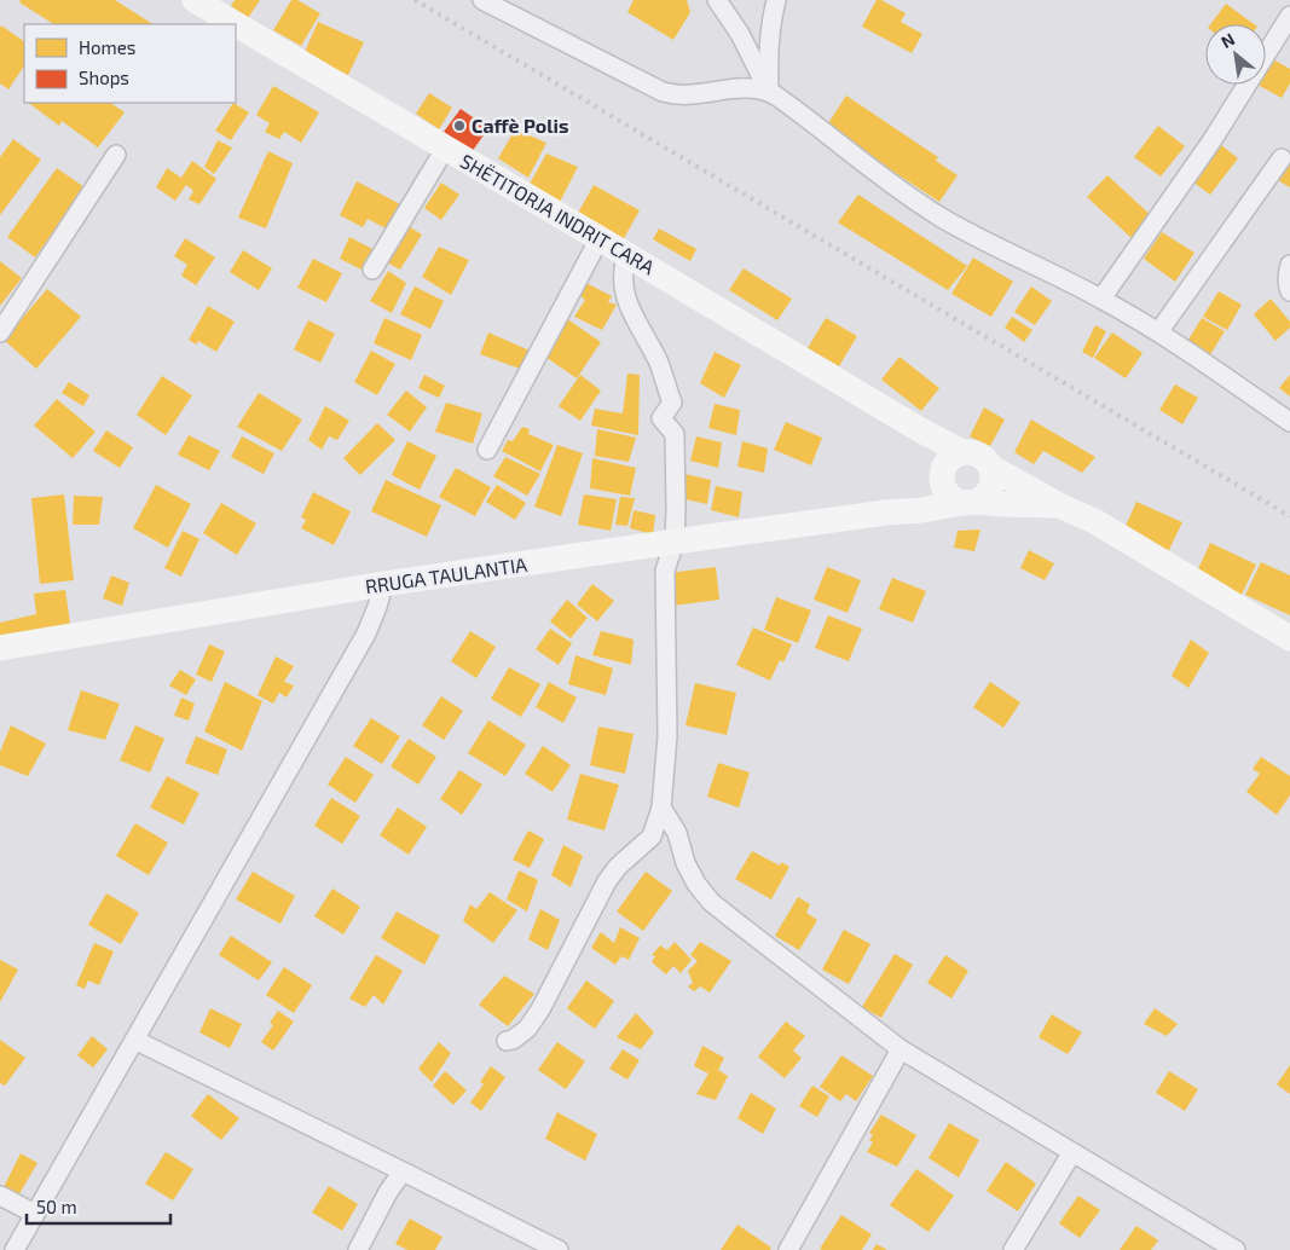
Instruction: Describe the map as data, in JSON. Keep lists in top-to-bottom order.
{
  "streets": {
    "main road": ["SHËTITORJA INDRIT CARA", "RRUGA TAULANTIA"]
  },
  "crossings": [
    ["SHËTITORJA INDRIT CARA", "RRUGA TAULANTIA"]
  ],
  "places": ["Caffè Polis"],
  "legend": ["Homes", "Shops"],
  "scale_bar": "50 m",
  "north": "top left"
}
